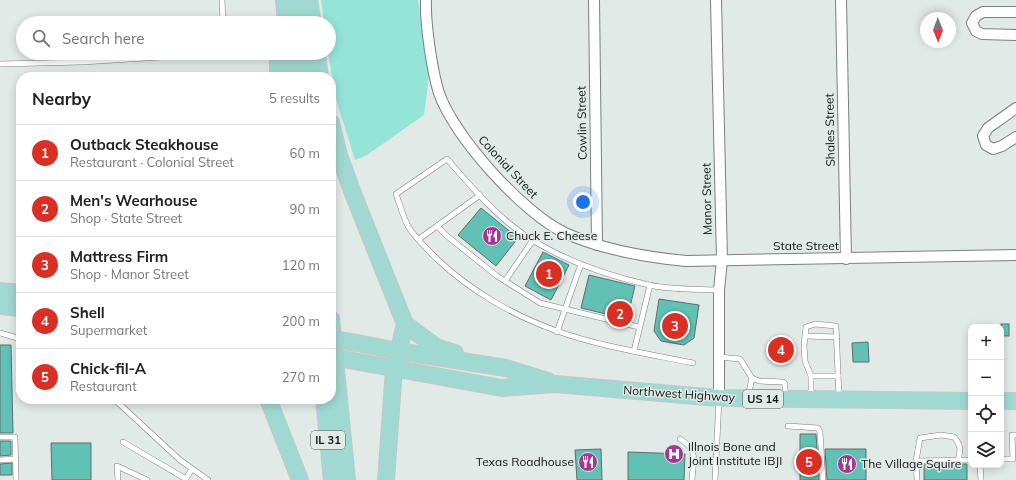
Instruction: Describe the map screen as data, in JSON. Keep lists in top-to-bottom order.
{
  "streets": {
    "main road": ["Northwest Highway", "US 14", "IL 31"],
    "street": [
      "Cowlin Street",
      "Shales Street",
      "Colonial Street",
      "Manor Street",
      "State Street"
    ]
  },
  "crossings": [
    ["Cowlin Street", "Colonial Street"],
    ["Cowlin Street", "State Street"],
    ["Shales Street", "State Street"],
    ["Colonial Street", "State Street"],
    ["Manor Street", "State Street"],
    ["Manor Street", "Northwest Highway"]
  ],
  "places": {
    "restaurant": ["Chuck E. Cheese", "Texas Roadhouse", "The Village Squire"],
    "hospital": ["Illnois Bone and Joint Institute IBJI"]
  },
  "north": "bottom",
  "page": {
    "search": "Search here",
    "heading": ["Nearby", "5 results"],
    "list": [
      {
        "mark": "1",
        "name": "Outback Steakhouse",
        "note": "Restaurant · Colonial Street",
        "value": "60 m"
      },
      {
        "mark": "2",
        "name": "Men's Wearhouse",
        "note": "Shop · State Street",
        "value": "90 m"
      },
      {
        "mark": "3",
        "name": "Mattress Firm",
        "note": "Shop · Manor Street",
        "value": "120 m"
      },
      {
        "mark": "4",
        "name": "Shell",
        "note": "Supermarket",
        "value": "200 m"
      },
      {
        "mark": "5",
        "name": "Chick-fil-A",
        "note": "Restaurant",
        "value": "270 m"
      }
    ],
    "pins": [
      "1",
      "2",
      "3",
      "4",
      "5"
    ],
    "map_buttons": ["+", "−"]
  }
}
